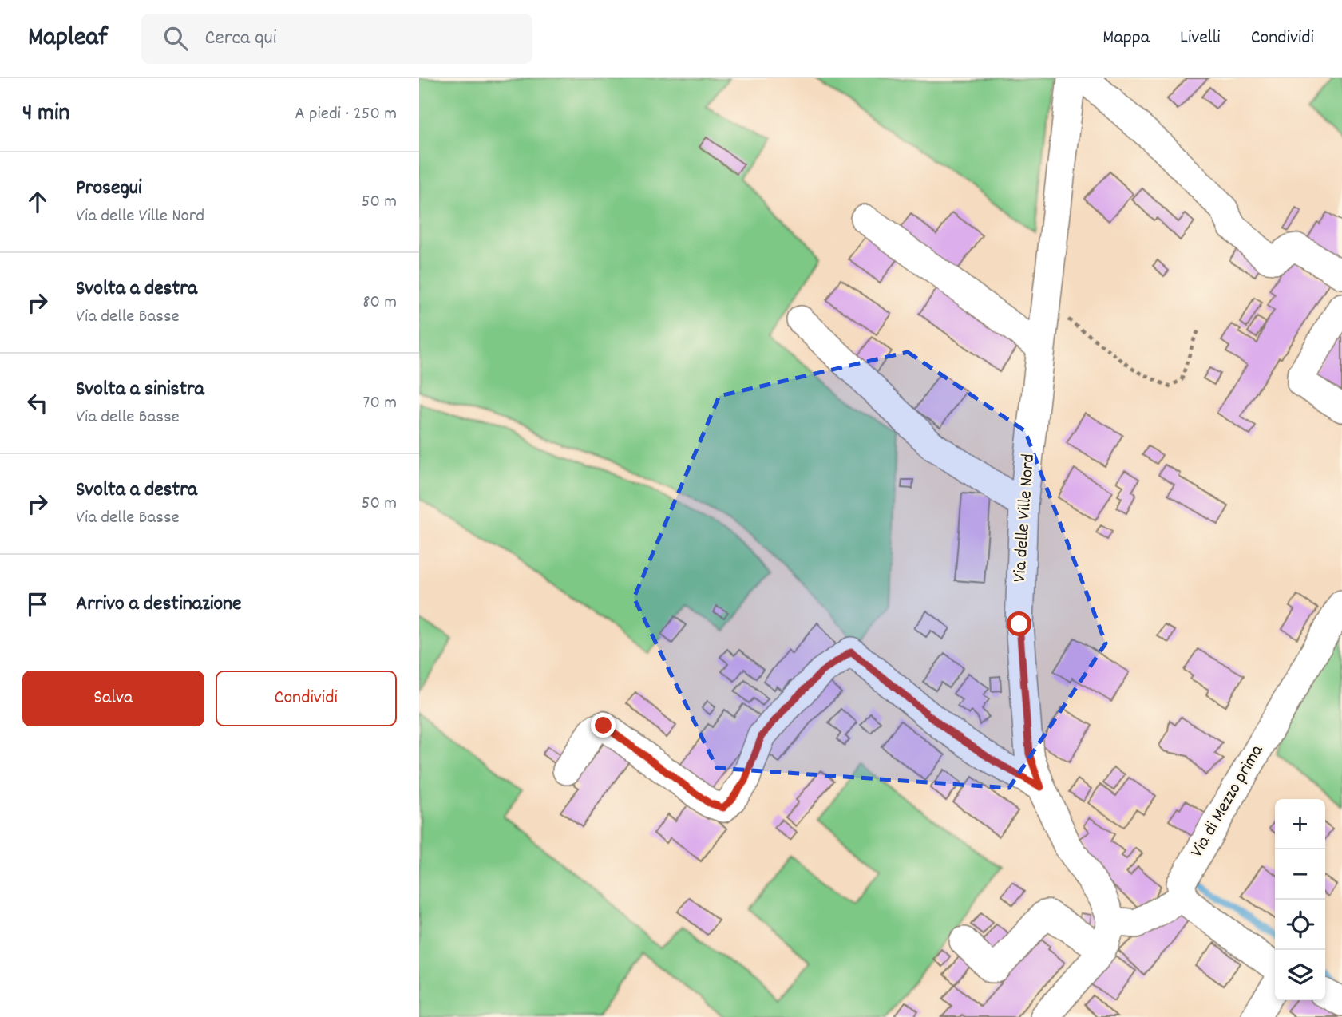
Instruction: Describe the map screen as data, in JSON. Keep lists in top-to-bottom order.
{
  "streets": {
    "street": ["Via delle Ville Nord", "Via di Mezzo prima"]
  },
  "page": {
    "header": "Mapleaf",
    "search": "Cerca qui",
    "nav": ["Mappa", "Livelli", "Condividi"],
    "heading": ["4 min", "A piedi · 250 m"],
    "list": [
      ["Prosegui", "Via delle Ville Nord", "50 m"],
      ["Svolta a destra", "Via delle Basse", "80 m"],
      ["Svolta a sinistra", "Via delle Basse", "70 m"],
      ["Svolta a destra", "Via delle Basse", "50 m"],
      "Arrivo a destinazione"
    ],
    "buttons": ["Salva", "Condividi"],
    "map_buttons": ["+", "−"]
  }
}
